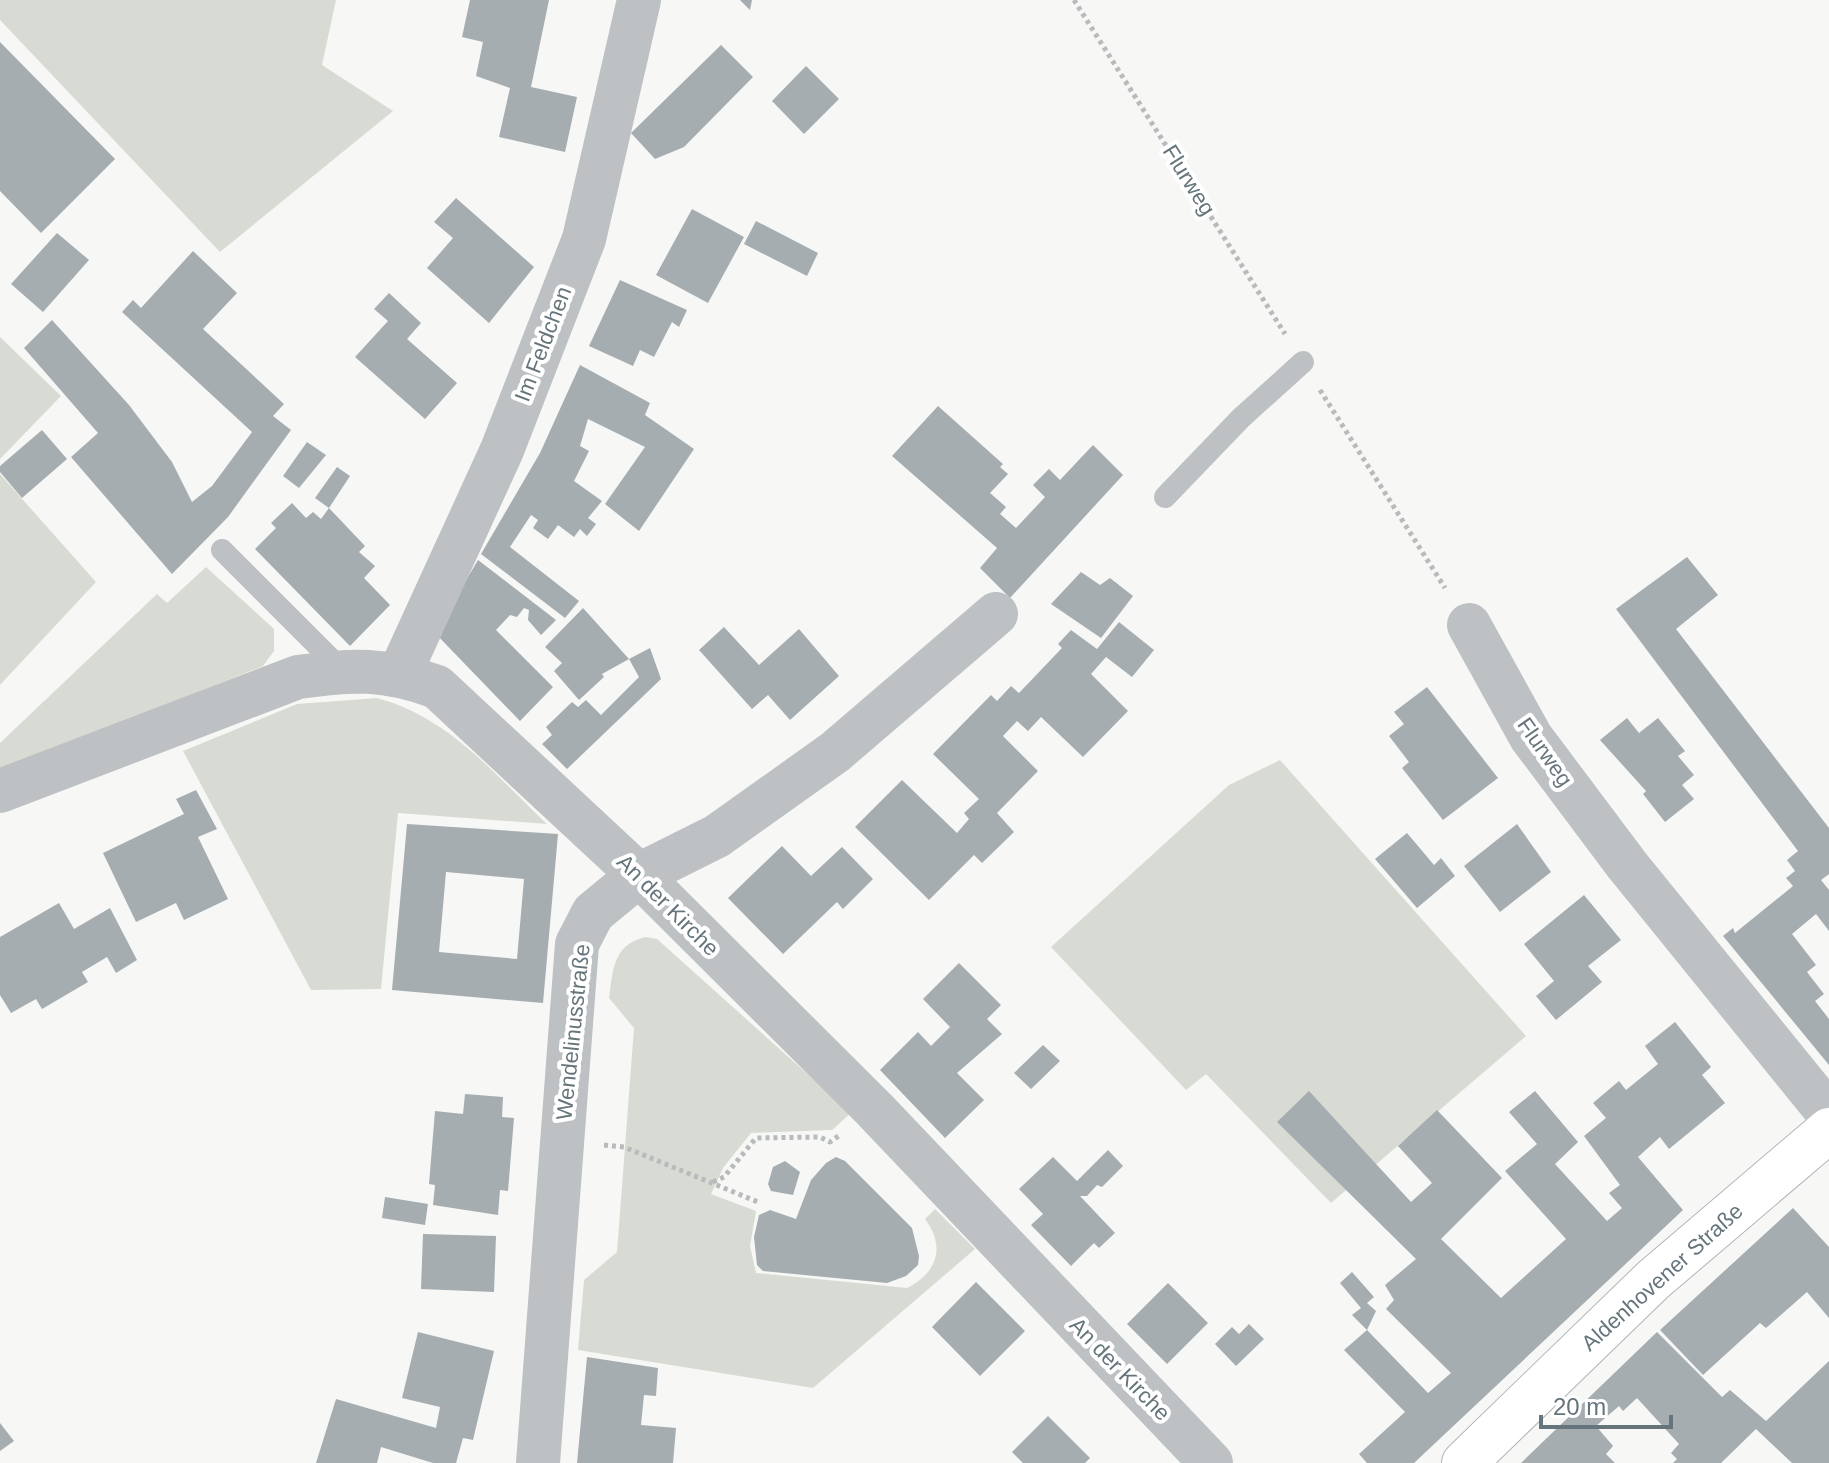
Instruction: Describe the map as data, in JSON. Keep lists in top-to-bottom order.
{
  "streets": {
    "main road": ["Aldenhovener Straße"],
    "street": [
      "Flurweg",
      "Im Feldchen",
      "An der Kirche",
      "Wendelinusstraße"
    ]
  },
  "crossings": [
    ["Im Feldchen", "An der Kirche"],
    ["An der Kirche", "Wendelinusstraße"]
  ],
  "scale_bar": "20 m"
}
